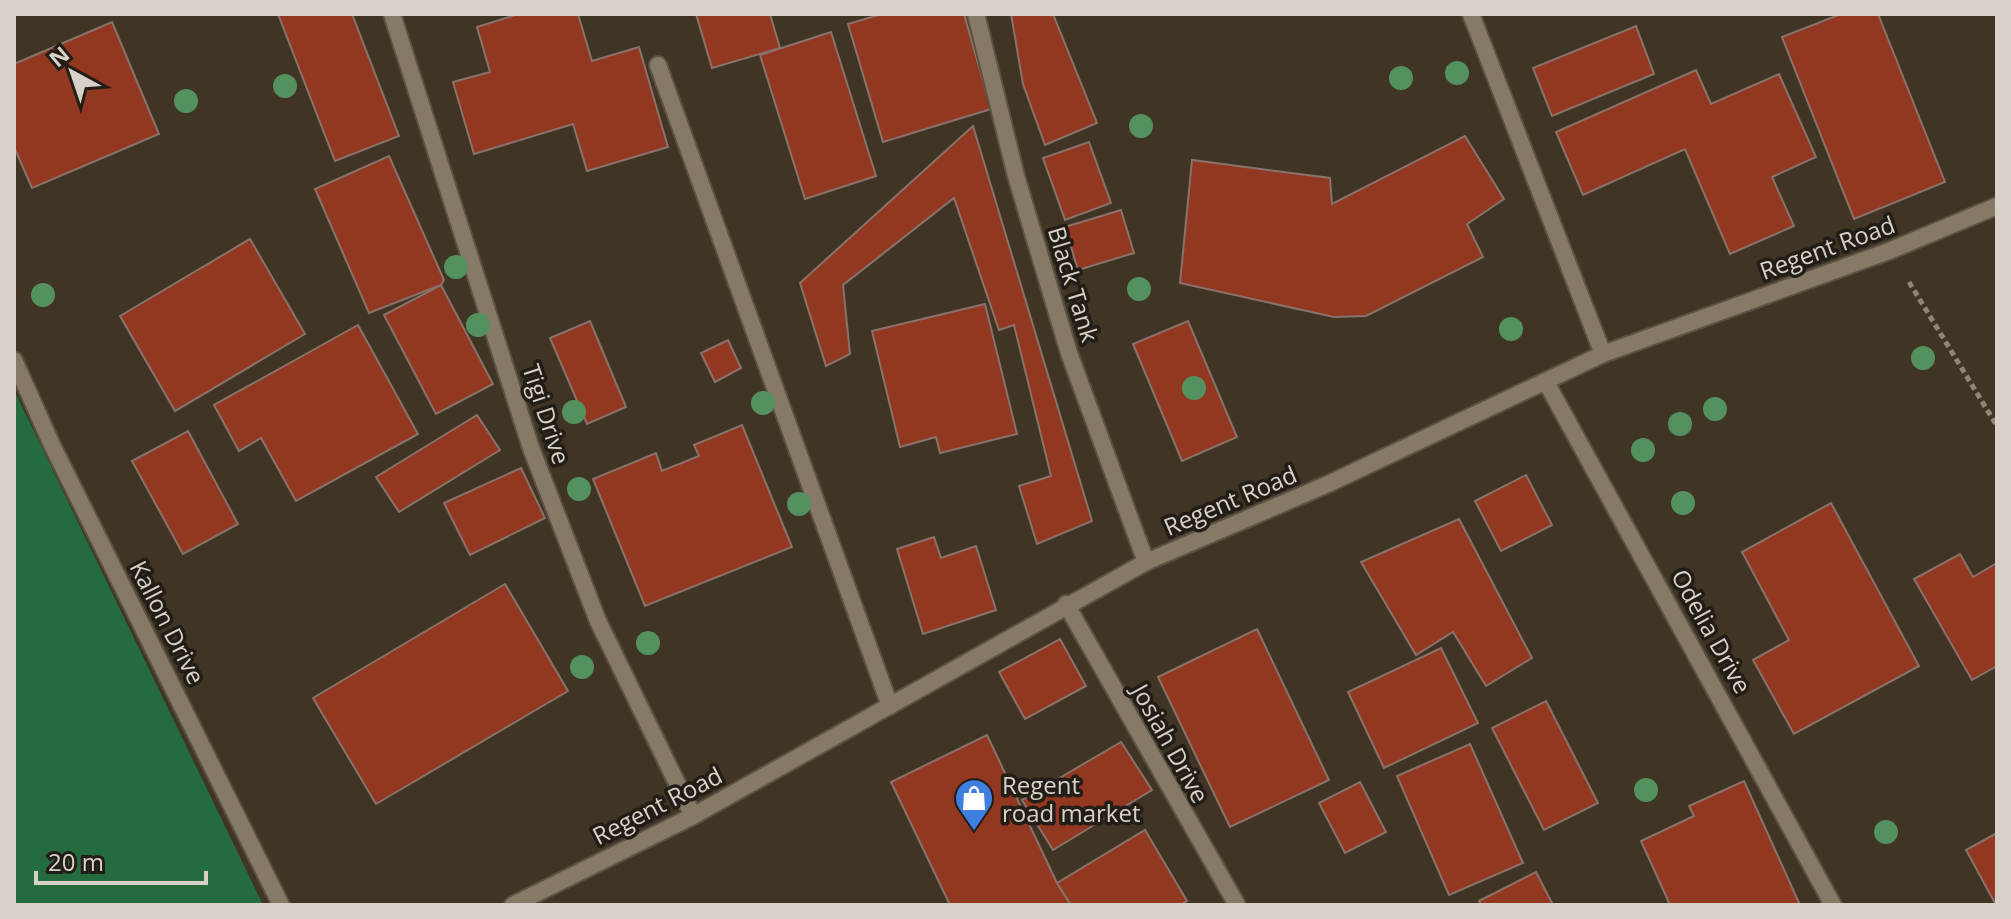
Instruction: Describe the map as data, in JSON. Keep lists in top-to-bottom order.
{
  "streets": {
    "street": [
      "Regent Road",
      "Black Tank",
      "Tigi Drive",
      "Kallon Drive",
      "Odelia Drive",
      "Josiah Drive"
    ]
  },
  "crossings": [
    ["Regent Road", "Black Tank"],
    ["Regent Road", "Tigi Drive"],
    ["Regent Road", "Odelia Drive"],
    ["Regent Road", "Josiah Drive"]
  ],
  "places": {
    "shop": ["Regent road market"]
  },
  "scale_bar": "20 m",
  "north": "top left"
}
